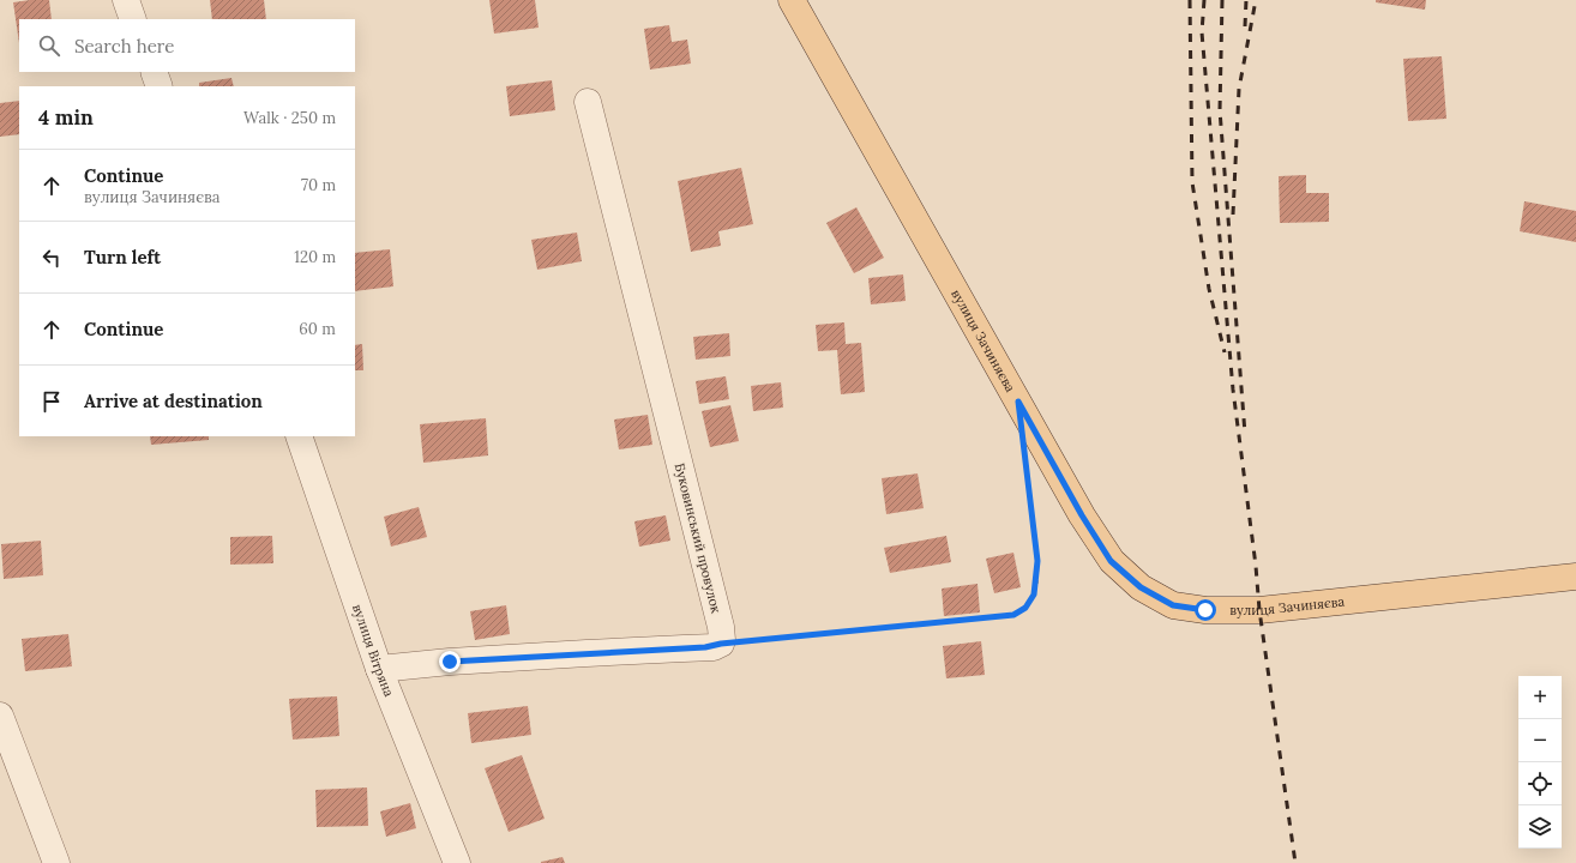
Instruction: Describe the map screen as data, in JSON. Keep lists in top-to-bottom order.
{
  "streets": {
    "main road": ["вулиця Зачиняєва"],
    "street": ["Буковинський провулок", "вулиця Вітряна"]
  },
  "page": {
    "search": "Search here",
    "heading": ["4 min", "Walk · 250 m"],
    "list": [
      ["Continue", "вулиця Зачиняєва", "70 m"],
      ["Turn left", "120 m"],
      ["Continue", "60 m"],
      "Arrive at destination"
    ],
    "map_buttons": ["+", "−"]
  }
}
